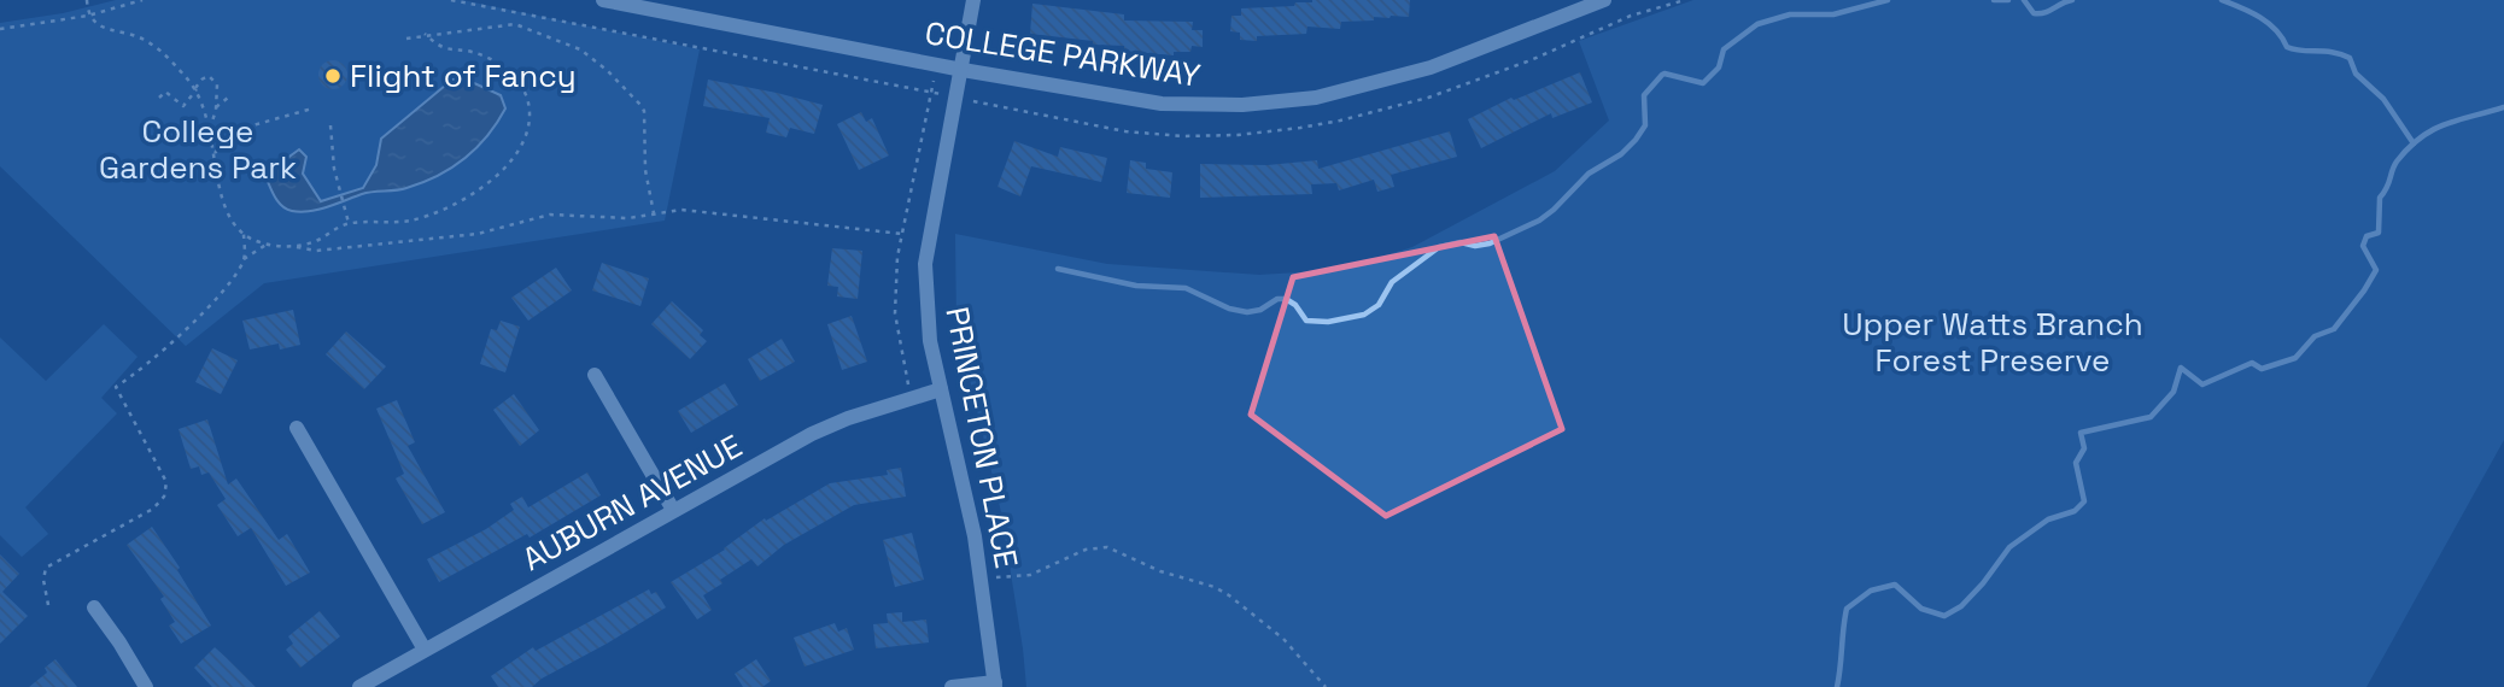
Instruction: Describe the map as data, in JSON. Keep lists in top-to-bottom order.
{
  "streets": {
    "street": ["COLLEGE PARKWAY", "PRINCETON PLACE", "AUBURN AVENUE"]
  },
  "crossings": [
    ["COLLEGE PARKWAY", "PRINCETON PLACE"],
    ["PRINCETON PLACE", "AUBURN AVENUE"]
  ],
  "parks": ["College Gardens Park", "Upper Watts Branch Forest Preserve"],
  "places": ["Flight of Fancy"]
}
